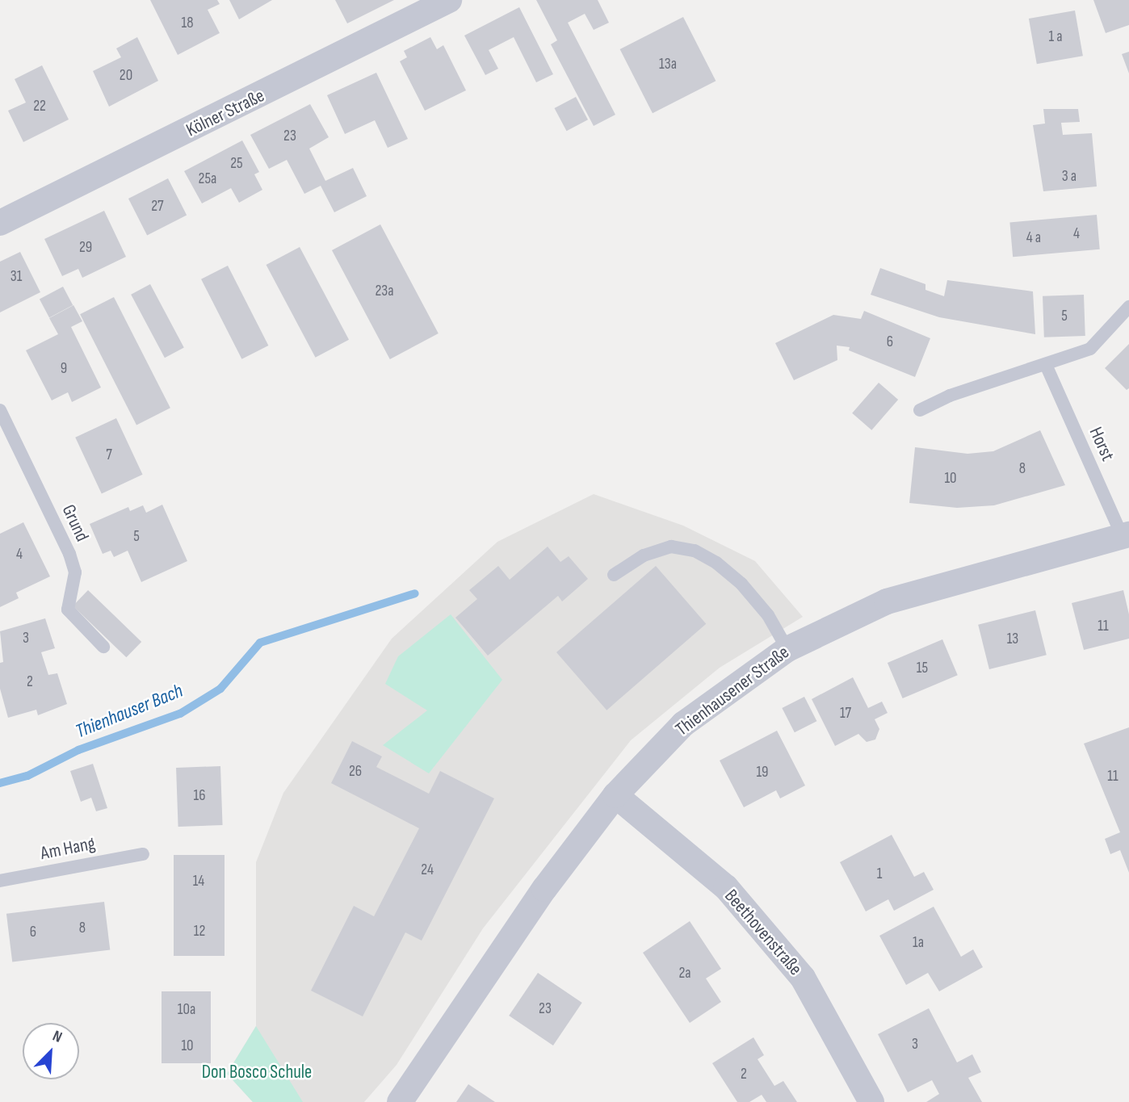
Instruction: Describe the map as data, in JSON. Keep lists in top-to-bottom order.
{
  "streets": {
    "street": ["Kölner Straße", "Thienhausener Straße", "Beethovenstraße"],
    "lane": ["Horst", "Grund", "Am Hang"]
  },
  "crossings": [
    ["Horst", "Thienhausener Straße"],
    ["Thienhausener Straße", "Beethovenstraße"]
  ],
  "water": ["Thienhauser Bach"],
  "parks": ["Don Bosco Schule"],
  "house_numbers": [
    "18",
    "1 a",
    "13a",
    "20",
    "22",
    "23",
    "25",
    "3 a",
    "25a",
    "27",
    "4",
    "4 a",
    "29",
    "31",
    "23a",
    "5",
    "6",
    "9",
    "7",
    "8",
    "10",
    "5",
    "4",
    "11",
    "3",
    "13",
    "15",
    "2",
    "17",
    "26",
    "19",
    "11",
    "16",
    "24",
    "1",
    "14",
    "8",
    "12",
    "6",
    "1a",
    "2a",
    "23",
    "10a",
    "3",
    "10",
    "2"
  ],
  "north": "top right"
}
